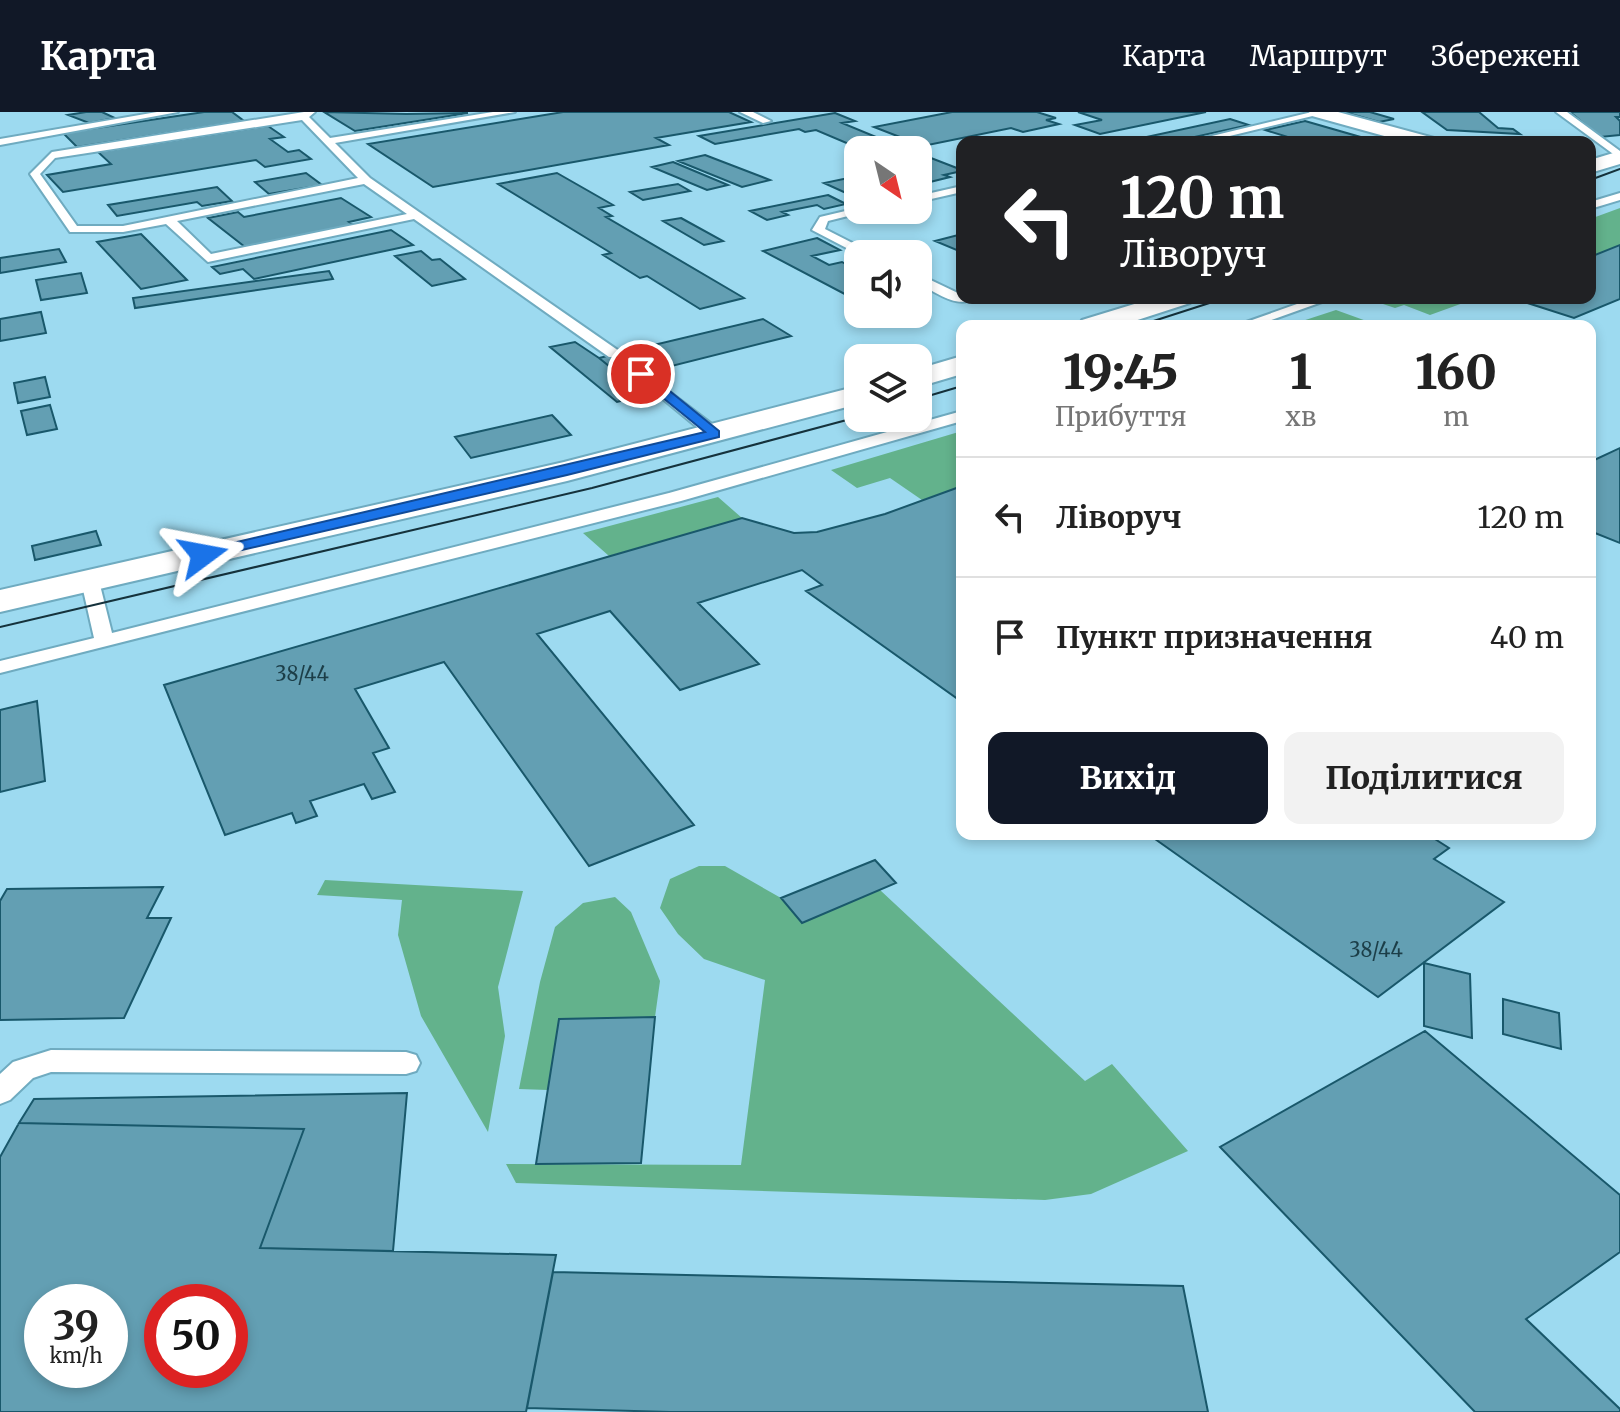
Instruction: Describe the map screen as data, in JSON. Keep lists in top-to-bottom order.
{
  "house_numbers": ["38/44", "38/44"],
  "north": "bottom right",
  "page": {
    "header": "Карта",
    "nav": ["Карта", "Маршрут", "Збережені"],
    "turn": ["120 m", "Ліворуч"],
    "eta": [
      "19:45",
      "Прибуття",
      "1",
      "хв",
      "160",
      "m"
    ],
    "list": [
      {
        "name": "Ліворуч",
        "value": "120 m"
      },
      {
        "name": "Пункт призначення",
        "value": "40 m"
      }
    ],
    "buttons": ["Вихід", "Поділитися"],
    "speed": "39 km/h",
    "limit": "50"
  }
}
